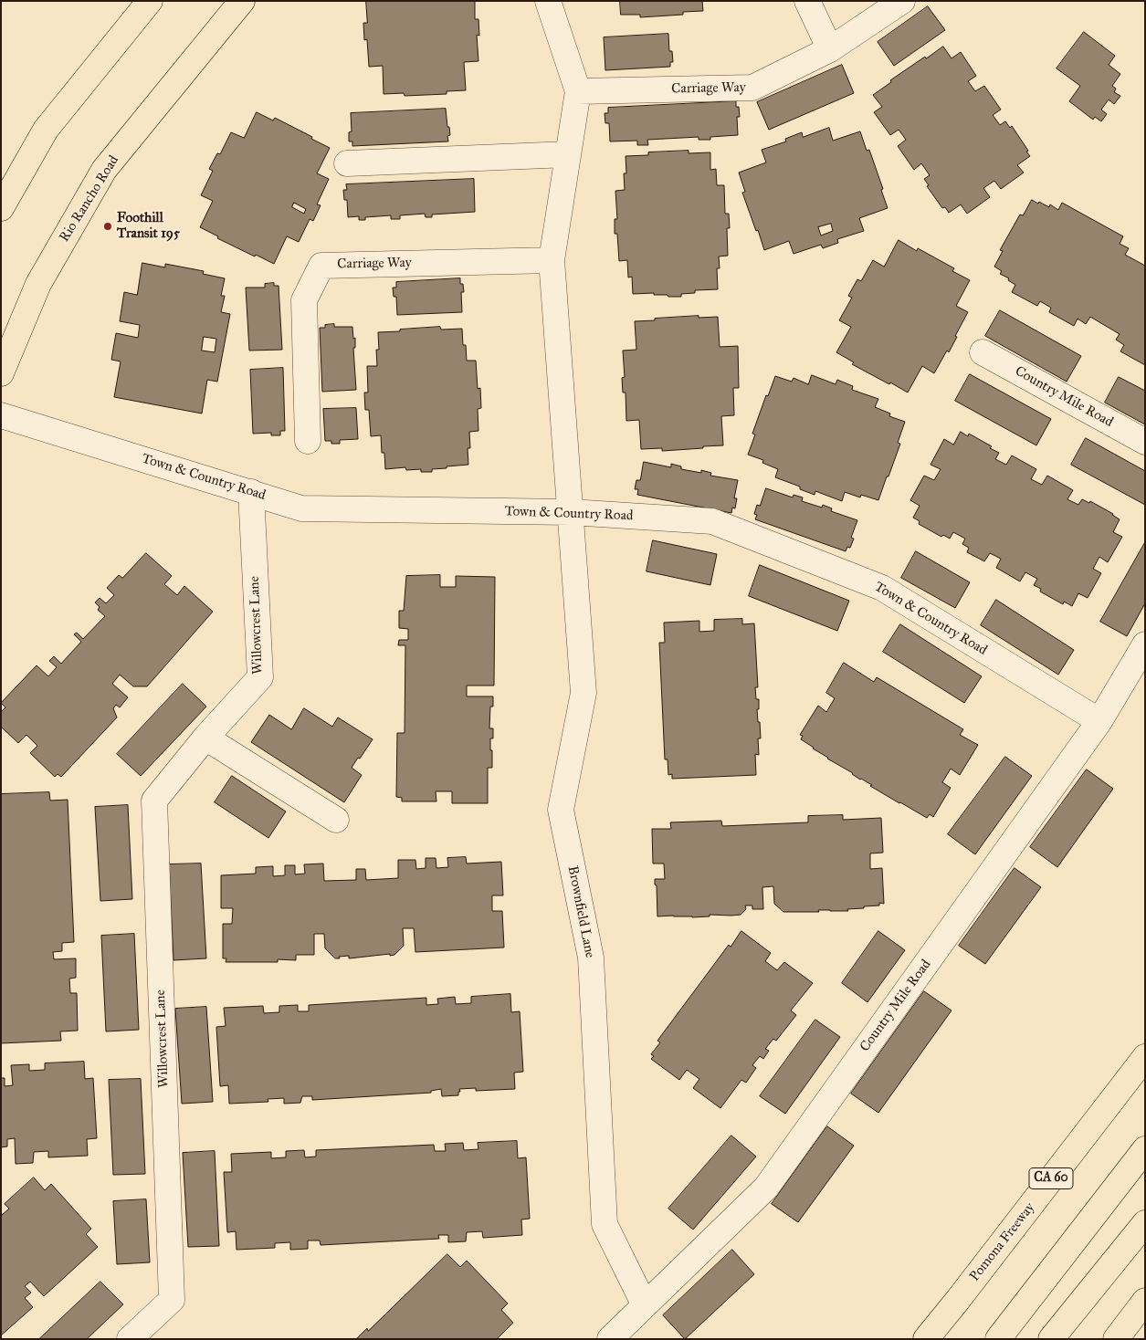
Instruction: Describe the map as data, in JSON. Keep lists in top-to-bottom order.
{
  "streets": {
    "main road": ["Rio Rancho Road", "CA 60", "Pomona Freeway"],
    "street": [
      "Carriage Way",
      "Country Mile Road",
      "Town & Country Road",
      "Willowcrest Lane",
      "Brownfield Lane"
    ]
  },
  "crossings": [
    ["Country Mile Road", "Town & Country Road"],
    ["Country Mile Road", "Brownfield Lane"],
    ["Town & Country Road", "Willowcrest Lane"],
    ["Town & Country Road", "Brownfield Lane"]
  ],
  "places": ["Foothill Transit 195"]
}
